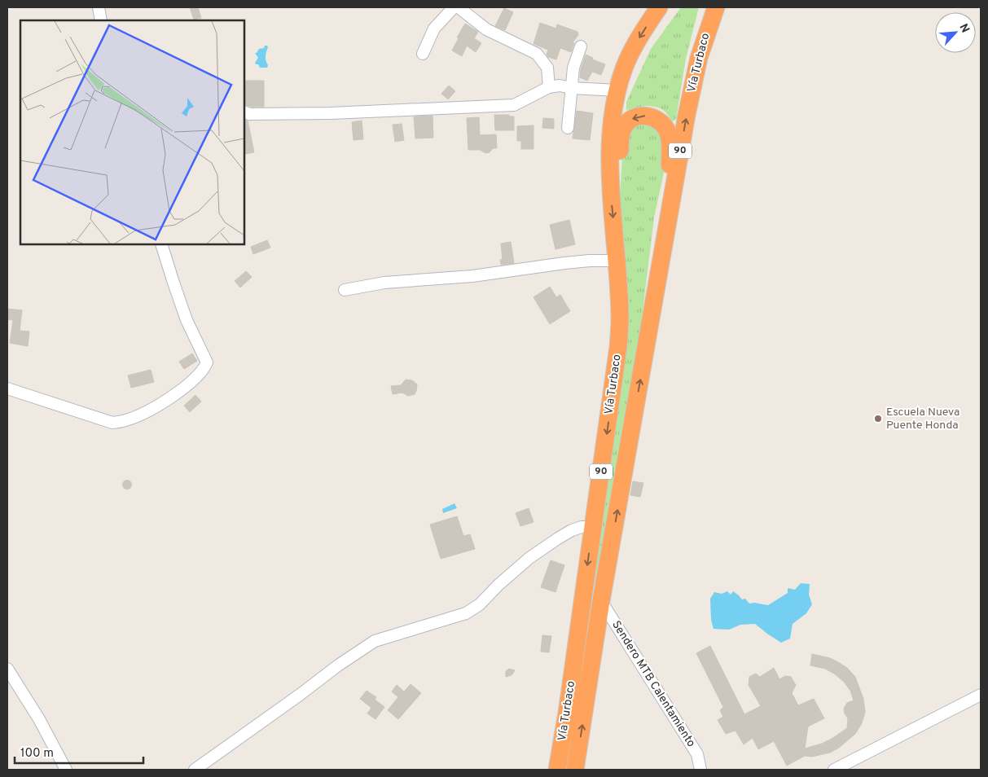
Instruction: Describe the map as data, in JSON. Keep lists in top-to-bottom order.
{
  "streets": {
    "highway": ["Vía Turbaco", "90"],
    "street": ["Sendero MTB Calentamiento"]
  },
  "crossings": [
    ["Vía Turbaco", "Sendero MTB Calentamiento"]
  ],
  "places": ["Escuela Nueva Puente Honda"],
  "scale_bar": "100 m",
  "north": "top right"
}
